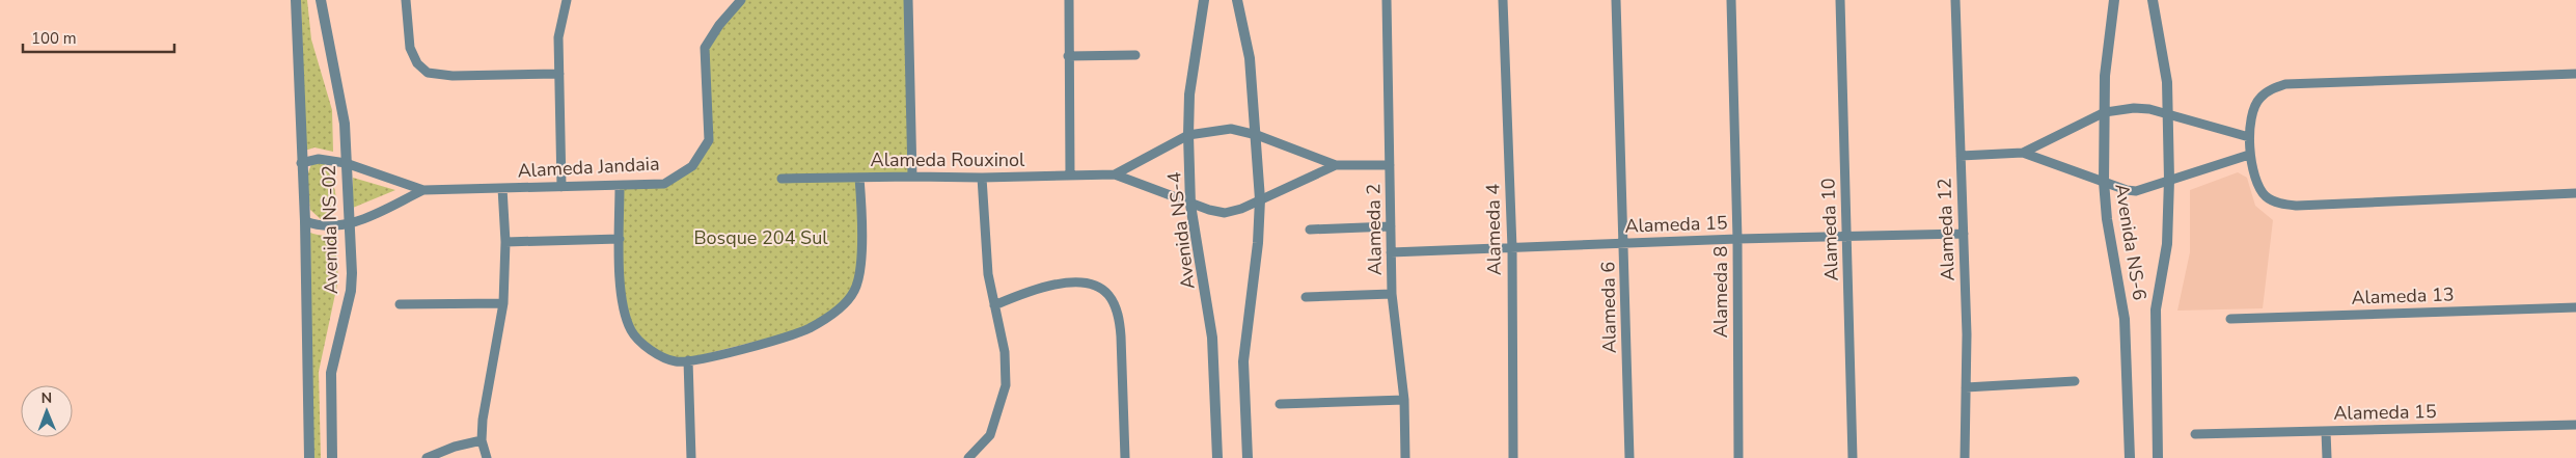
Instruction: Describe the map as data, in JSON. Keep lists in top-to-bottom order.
{
  "streets": {
    "street": [
      "Alameda Rouxinol",
      "Alameda Jandaia",
      "Alameda 15",
      "Avenida NS-02",
      "Alameda 2",
      "Alameda 4",
      "Alameda 10",
      "Alameda 12",
      "Avenida NS-4",
      "Avenida NS-6",
      "Alameda 8",
      "Alameda 13",
      "Alameda 6"
    ]
  },
  "crossings": [
    ["Alameda Jandaia", "Avenida NS-02"],
    ["Alameda 15", "Alameda 2"],
    ["Alameda 15", "Alameda 4"],
    ["Alameda 15", "Alameda 10"],
    ["Alameda 15", "Alameda 12"],
    ["Alameda 15", "Alameda 8"],
    ["Alameda 15", "Alameda 6"]
  ],
  "parks": ["Bosque 204 Sul"],
  "scale_bar": "100 m",
  "north": "top"
}
